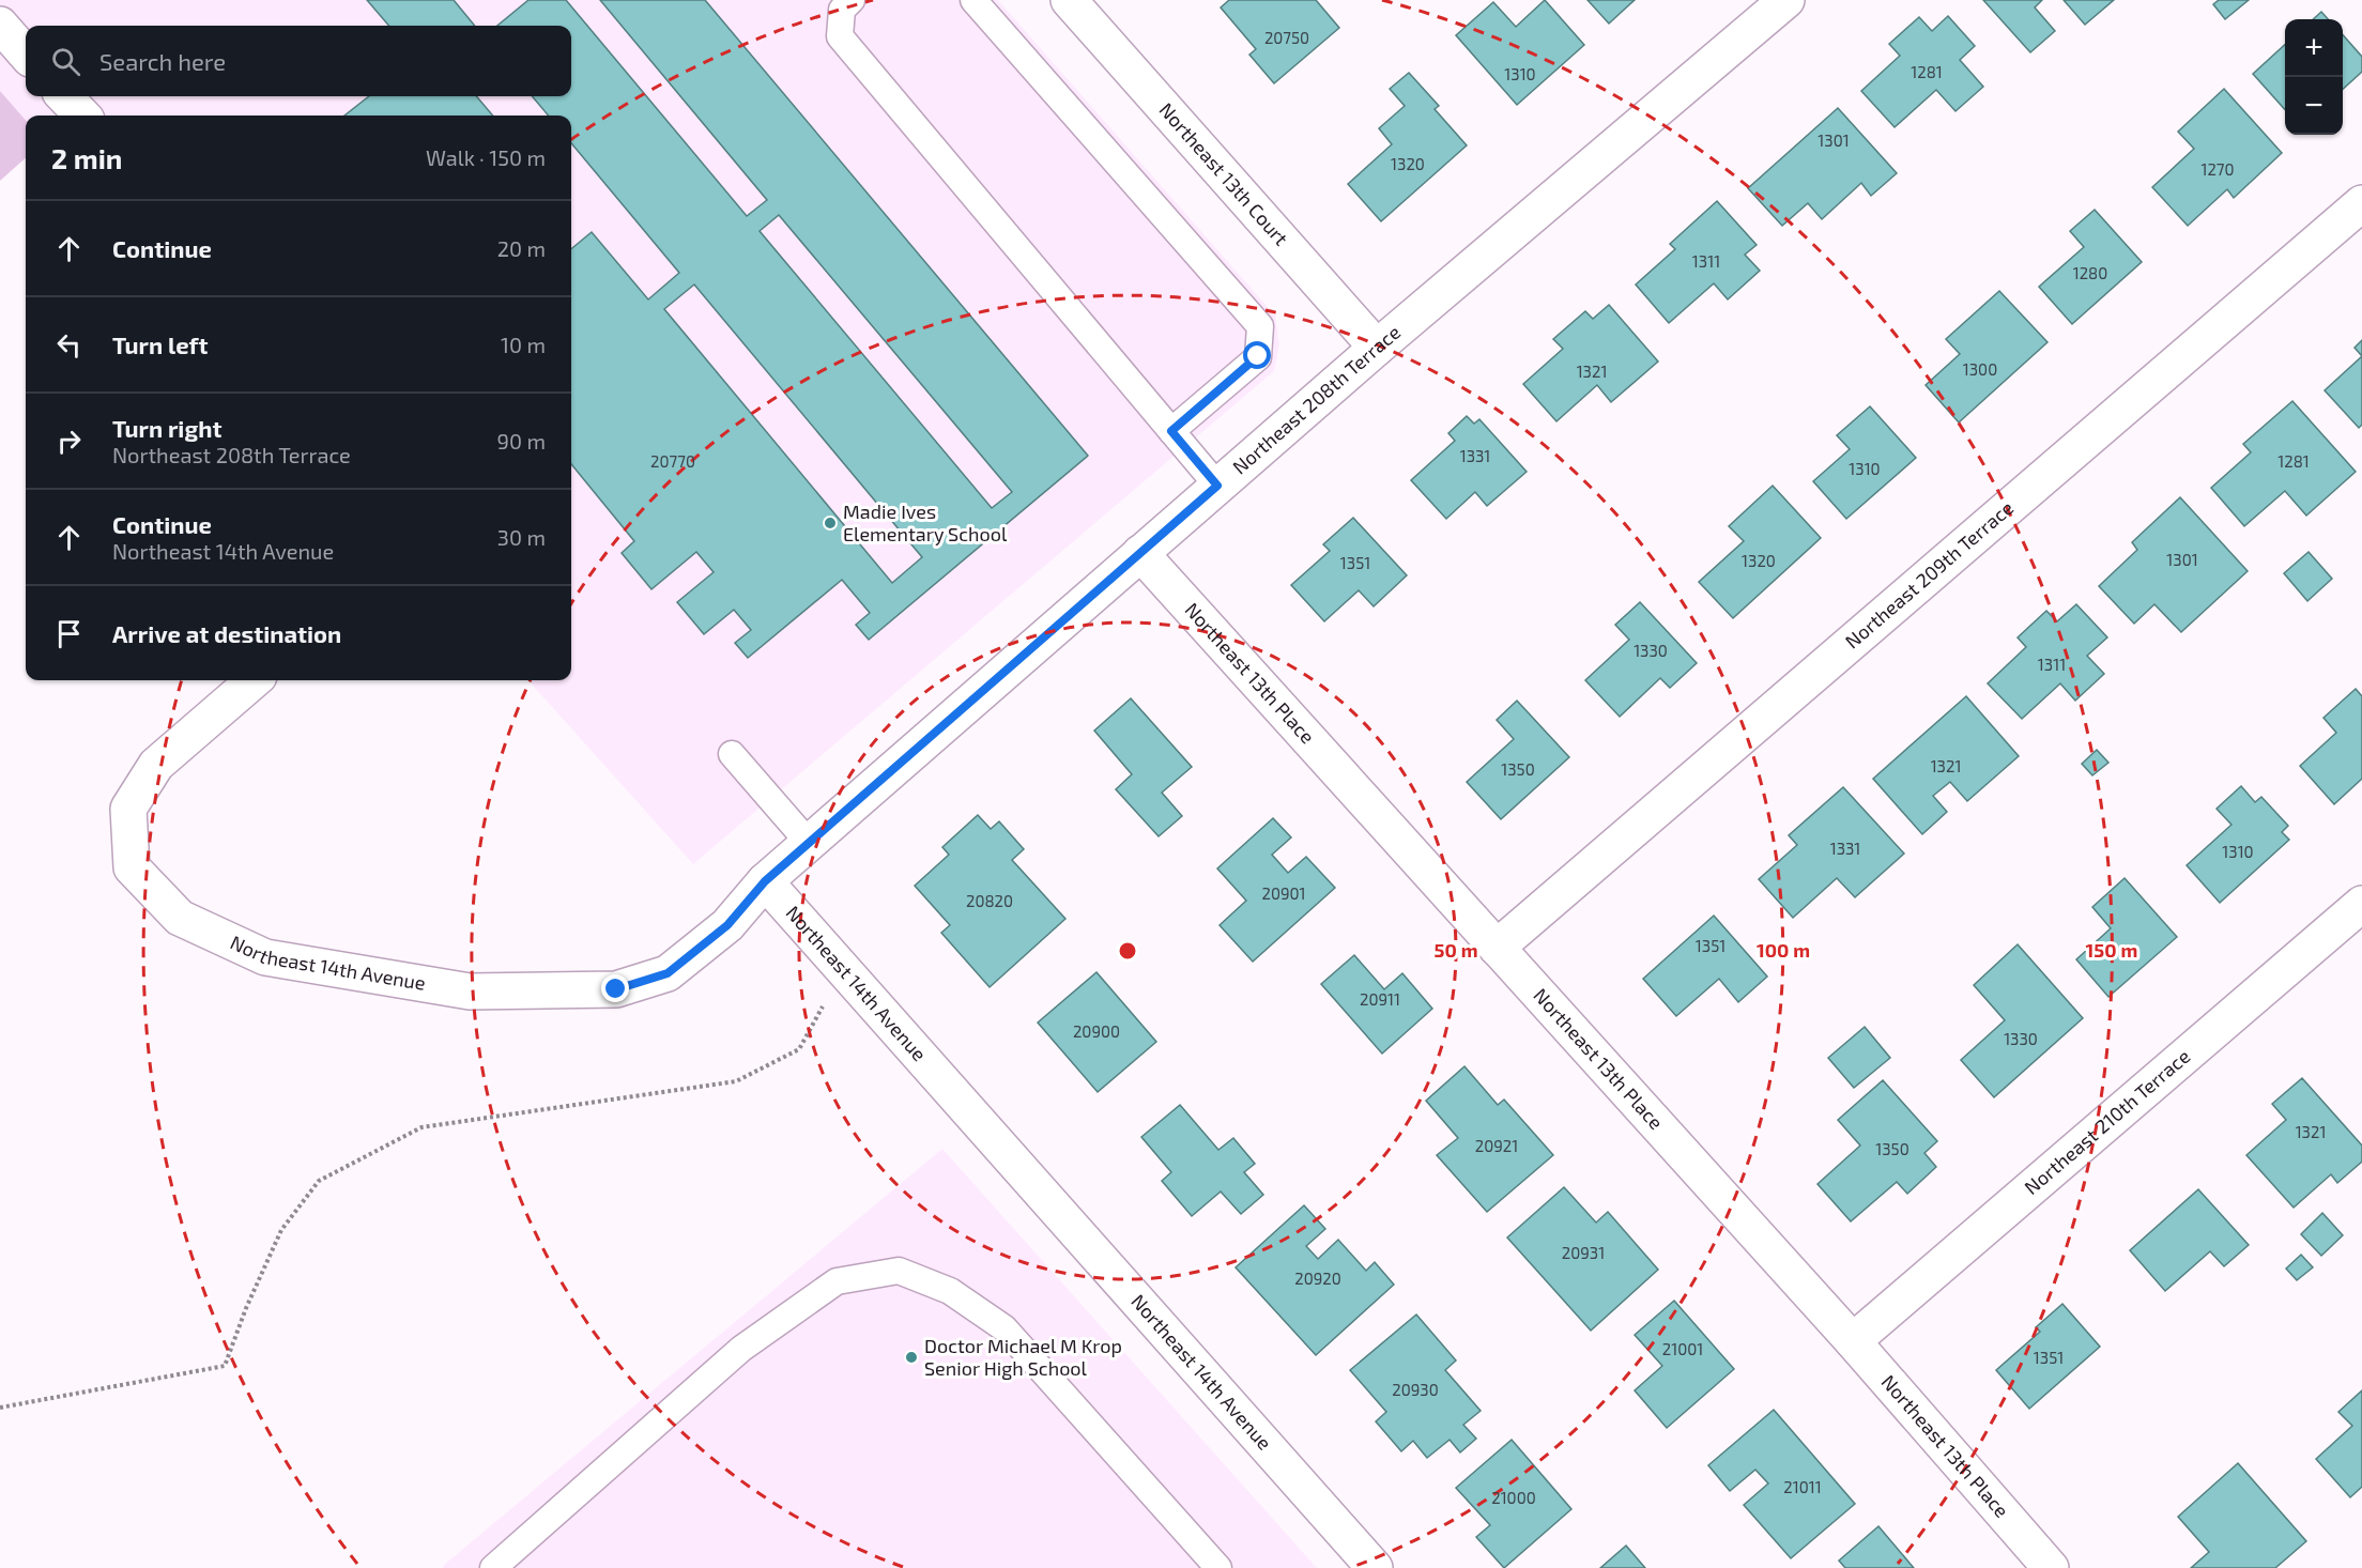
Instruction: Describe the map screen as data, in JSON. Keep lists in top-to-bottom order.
{
  "streets": {
    "street": [
      "Northeast 13th Court",
      "Northeast 208th Terrace",
      "Northeast 209th Terrace",
      "Northeast 13th Place",
      "Northeast 14th Avenue",
      "Northeast 210th Terrace"
    ]
  },
  "crossings": [
    ["Northeast 13th Court", "Northeast 208th Terrace"],
    ["Northeast 208th Terrace", "Northeast 13th Place"],
    ["Northeast 208th Terrace", "Northeast 14th Avenue"],
    ["Northeast 209th Terrace", "Northeast 13th Place"],
    ["Northeast 13th Place", "Northeast 210th Terrace"]
  ],
  "places": ["Madie Ives Elementary School", "Doctor Michael M Krop Senior High School"],
  "house_numbers": [
    "20750",
    "1281",
    "1310",
    "1301",
    "1320",
    "1270",
    "1311",
    "1280",
    "1300",
    "1321",
    "1331",
    "20770",
    "1281",
    "1310",
    "1301",
    "1320",
    "1351",
    "1330",
    "1311",
    "1321",
    "1350",
    "1331",
    "1310",
    "20901",
    "20820",
    "1351",
    "20911",
    "20900",
    "1330",
    "1321",
    "20921",
    "1350",
    "20931",
    "20920",
    "21001",
    "1351",
    "20930",
    "21011",
    "21000"
  ],
  "page": {
    "map_buttons": ["+", "−"],
    "search": "Search here",
    "heading": ["2 min", "Walk · 150 m"],
    "list": [
      ["Continue", "20 m"],
      ["Turn left", "10 m"],
      ["Turn right", "Northeast 208th Terrace", "90 m"],
      ["Continue", "Northeast 14th Avenue", "30 m"],
      "Arrive at destination"
    ]
  },
  "rings": ["50 m", "100 m", "150 m"]
}
